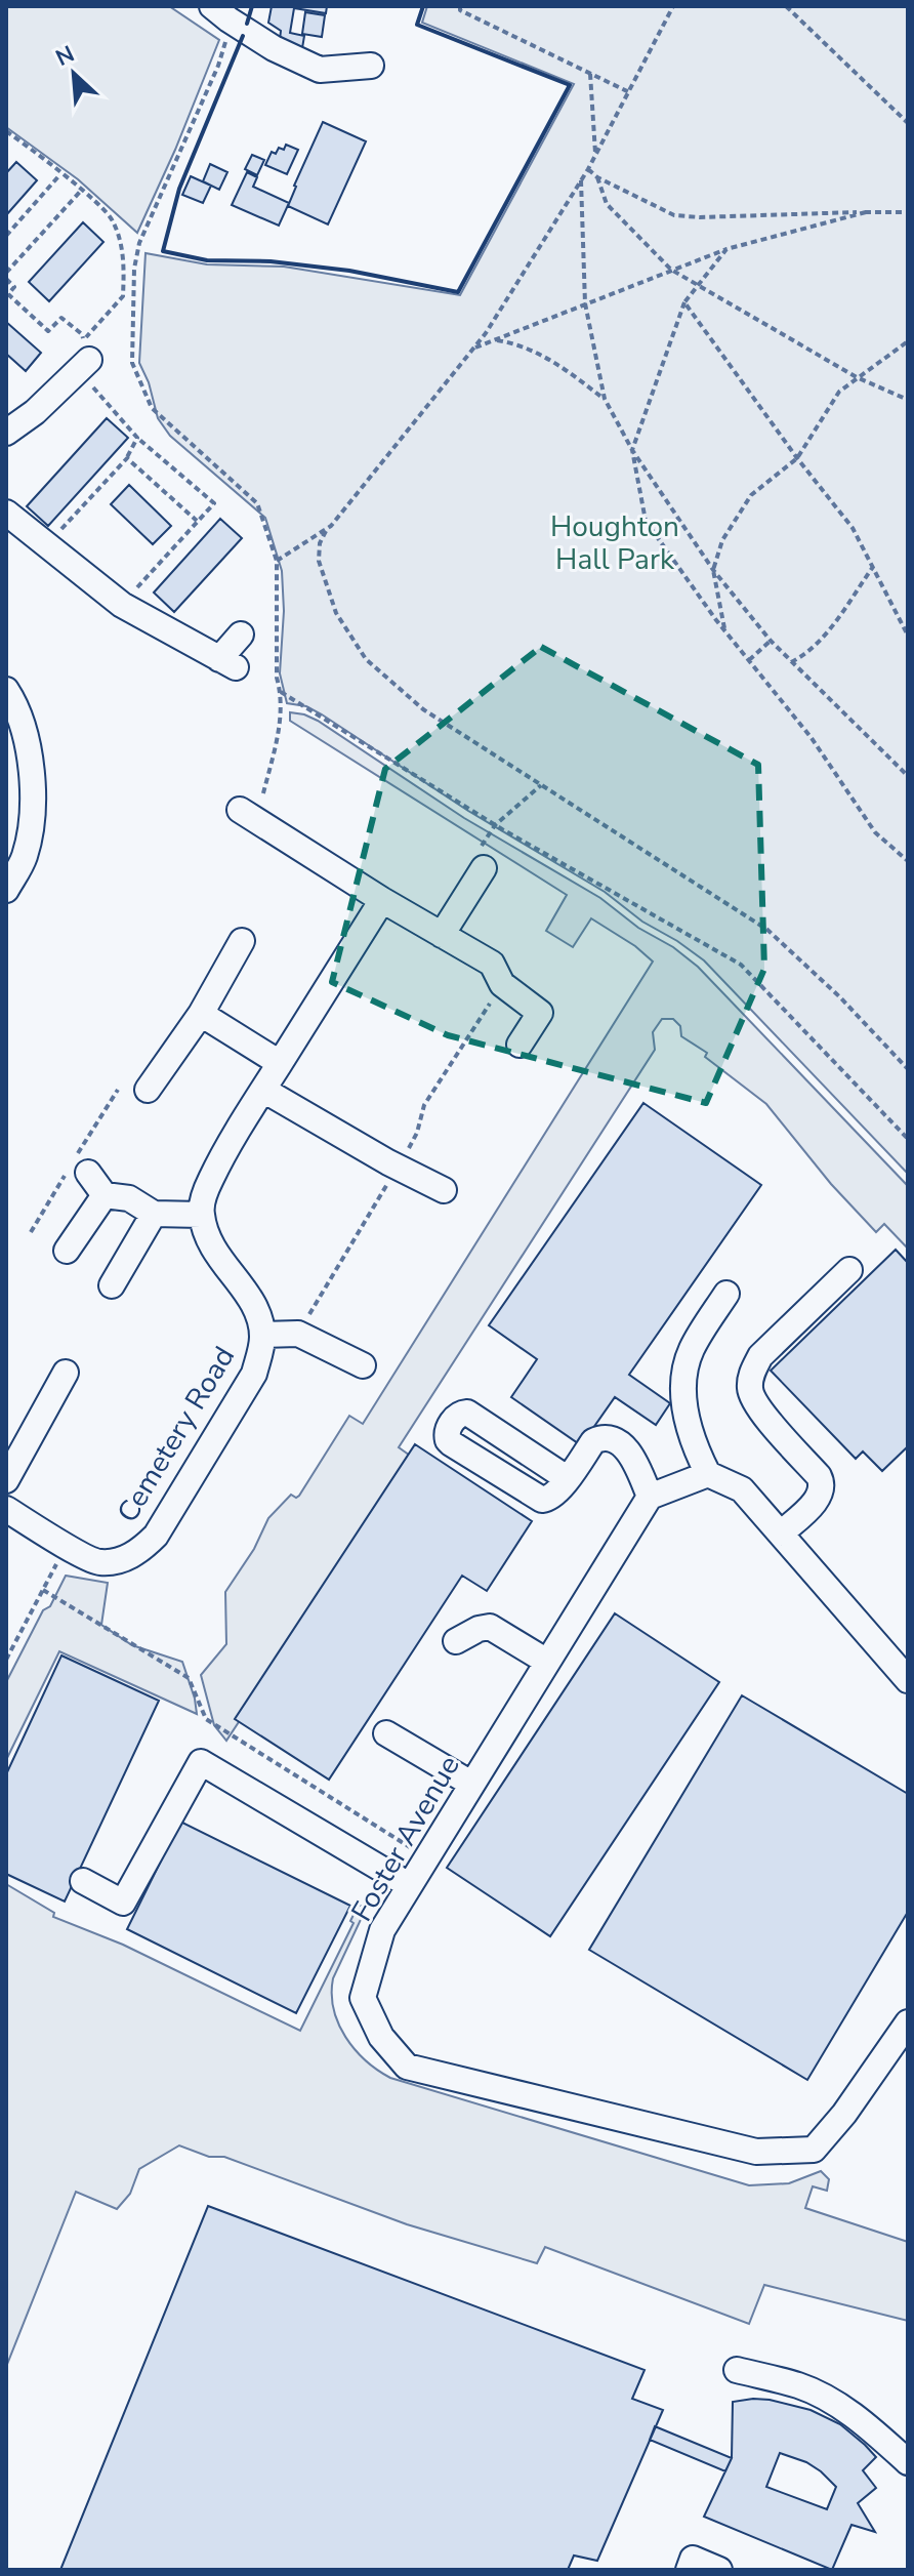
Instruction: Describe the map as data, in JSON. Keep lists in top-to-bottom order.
{
  "streets": {
    "street": ["Cemetery Road", "Foster Avenue"]
  },
  "parks": ["Houghton Hall Park"],
  "north": "top left"
}
